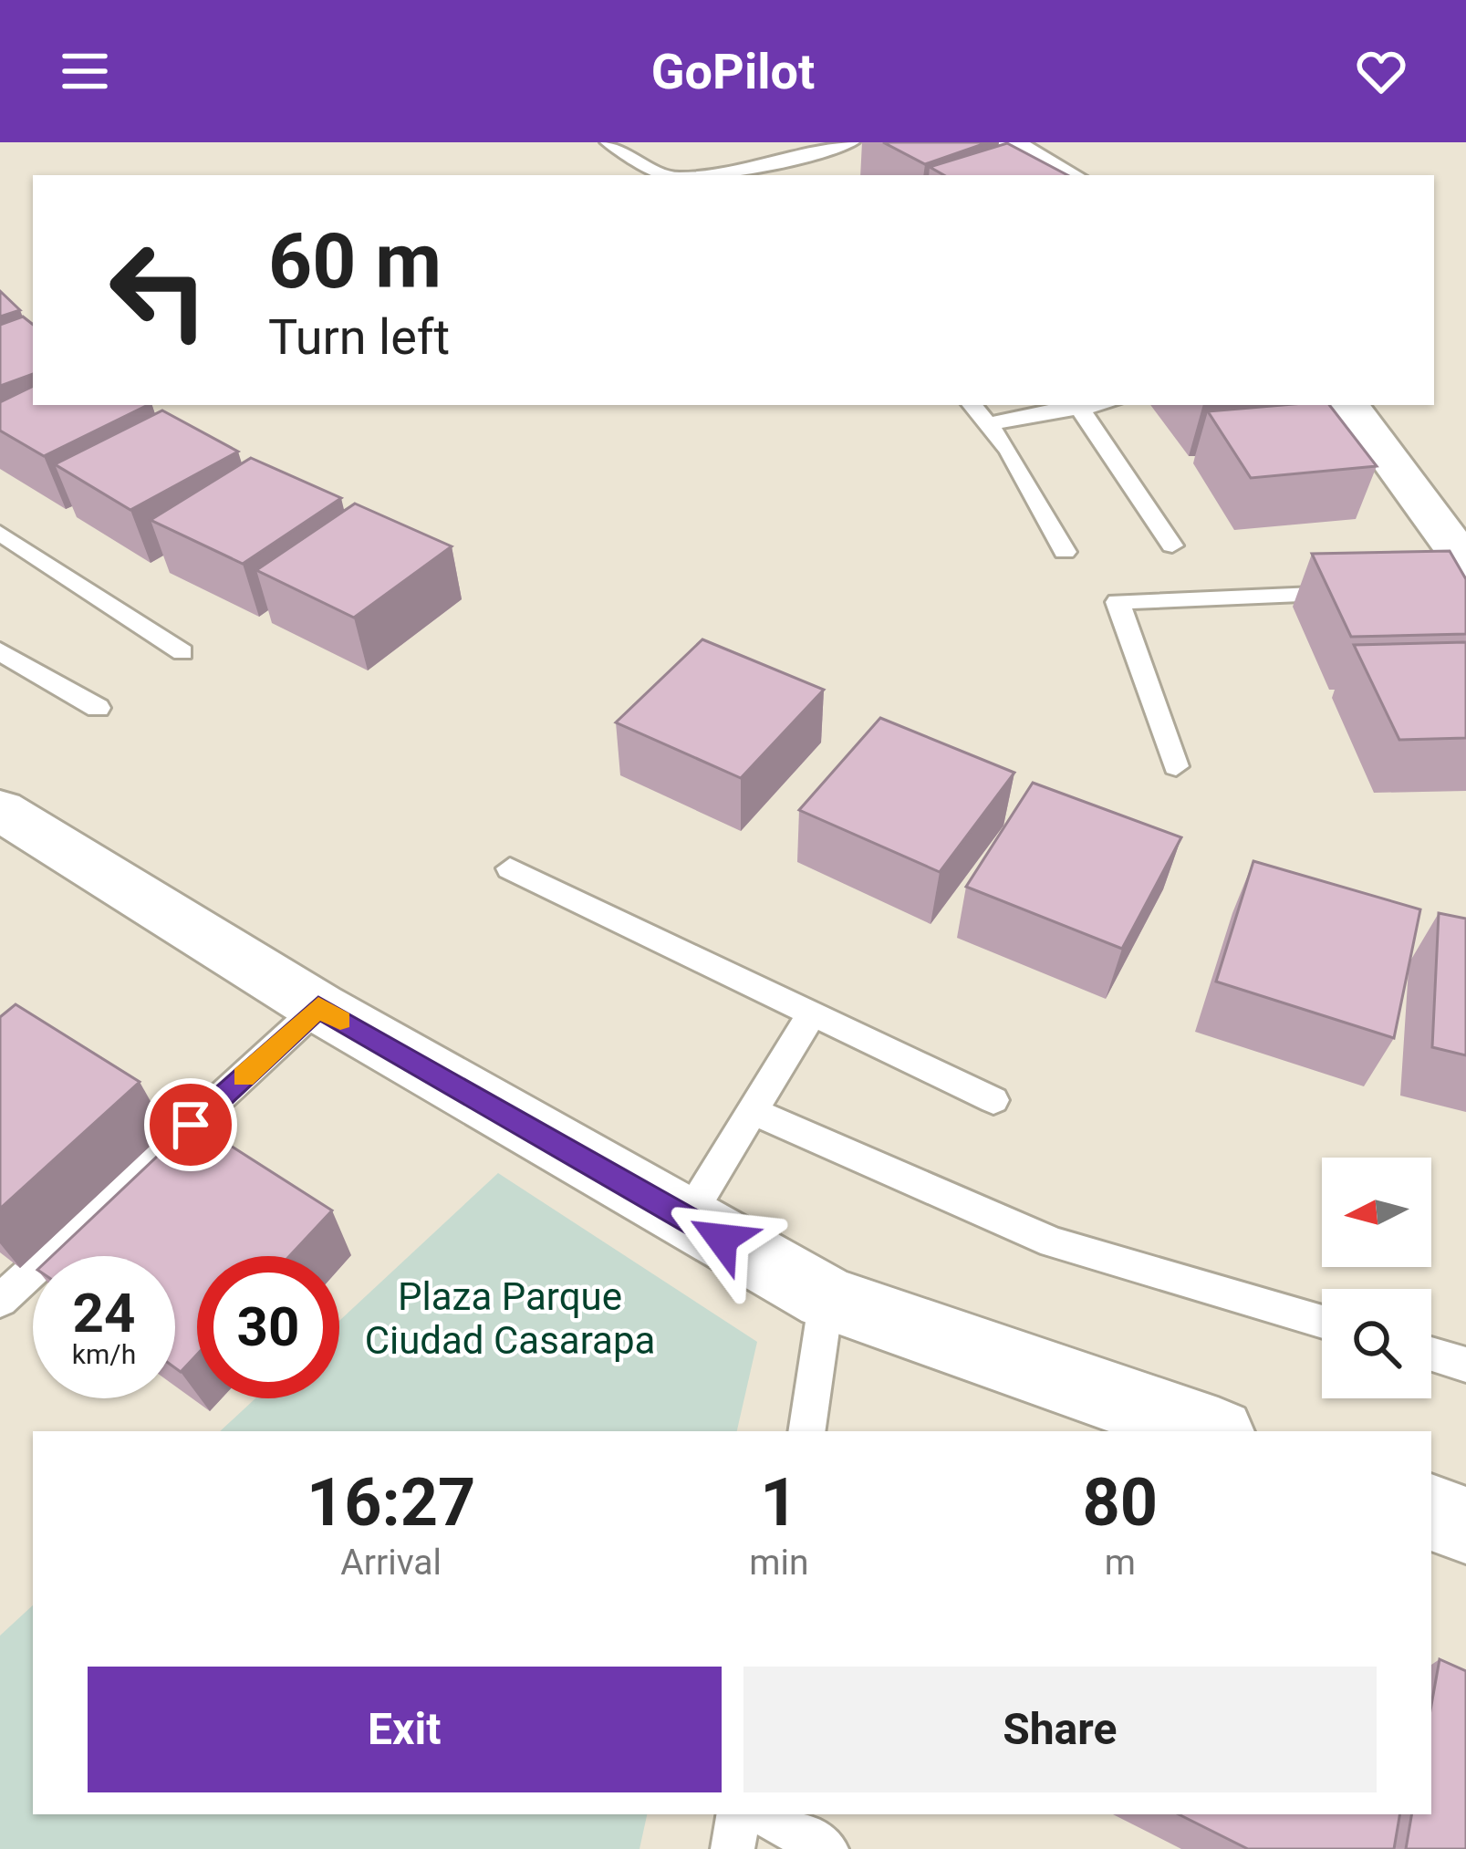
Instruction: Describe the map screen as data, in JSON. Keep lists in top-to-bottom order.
{
  "parks": ["Plaza Parque Ciudad Casarapa"],
  "north": "left",
  "page": {
    "header": "GoPilot",
    "turn": ["60 m", "Turn left"],
    "speed": "24 km/h",
    "limit": "30",
    "eta": [
      "16:27",
      "Arrival",
      "1",
      "min",
      "80",
      "m"
    ],
    "buttons": ["Exit", "Share"]
  }
}
